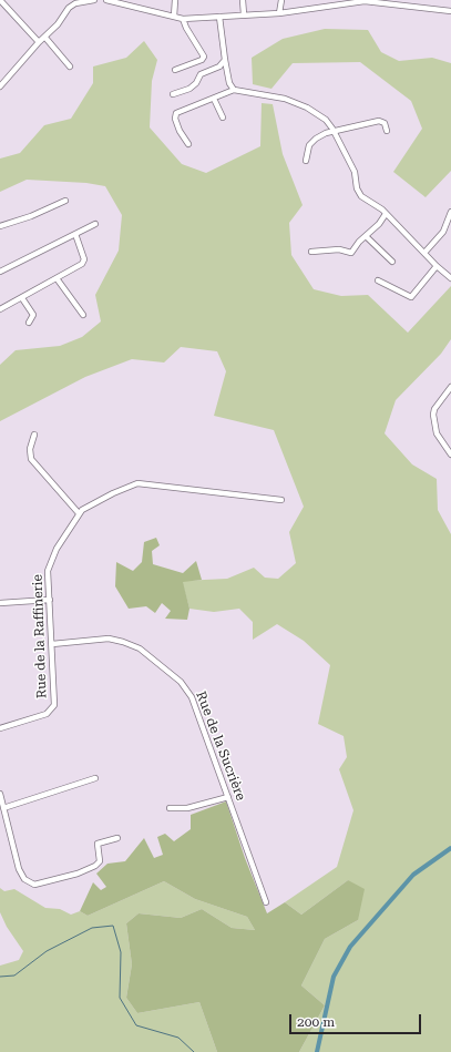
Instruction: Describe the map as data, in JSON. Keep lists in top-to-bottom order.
{
  "streets": {
    "street": ["Rue de la Raffinerie", "Rue de la Sucrière"]
  },
  "crossings": [
    ["Rue de la Raffinerie", "Rue de la Sucrière"]
  ],
  "scale_bar": "200 m"
}
